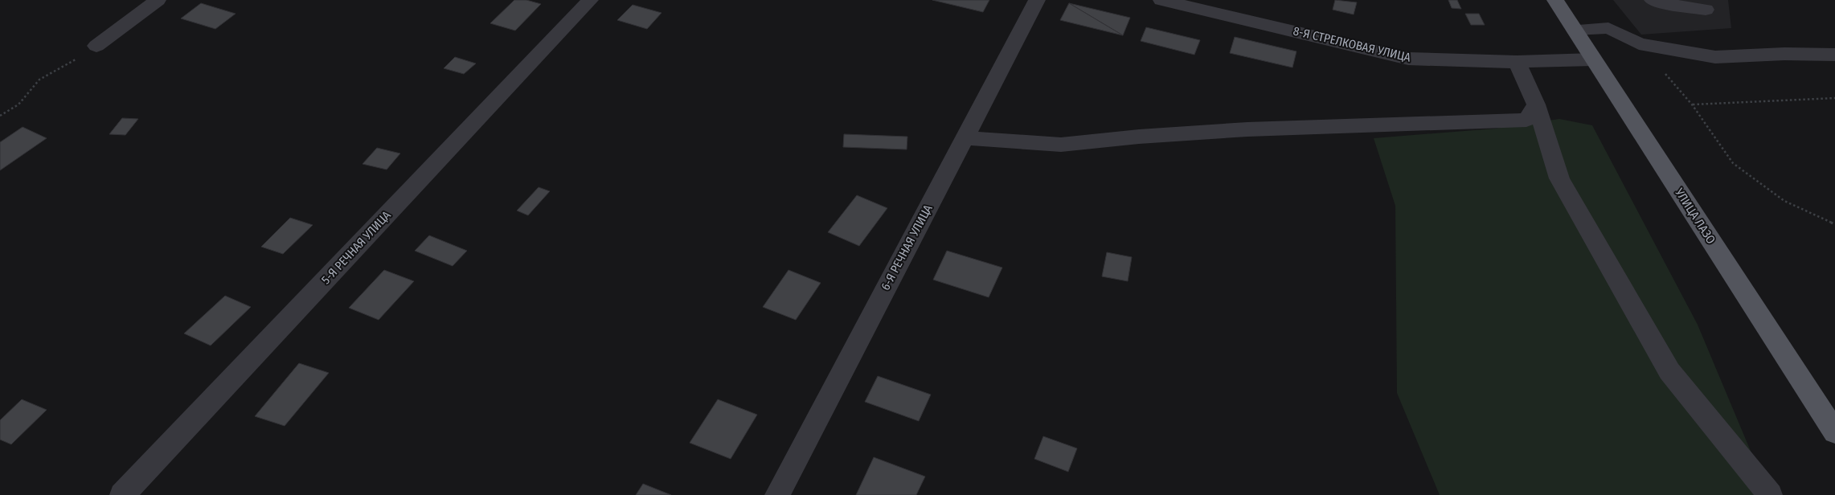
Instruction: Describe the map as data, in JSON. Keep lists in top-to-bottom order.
{
  "streets": {
    "main road": ["УЛИЦА ЛАЗО"],
    "street": ["8-Я СТРЕЛКОВАЯ УЛИЦА", "5-Я РЕЧНАЯ УЛИЦА", "6-Я РЕЧНАЯ УЛИЦА"]
  },
  "crossings": [
    ["8-Я СТРЕЛКОВАЯ УЛИЦА", "УЛИЦА ЛАЗО"]
  ]
}
